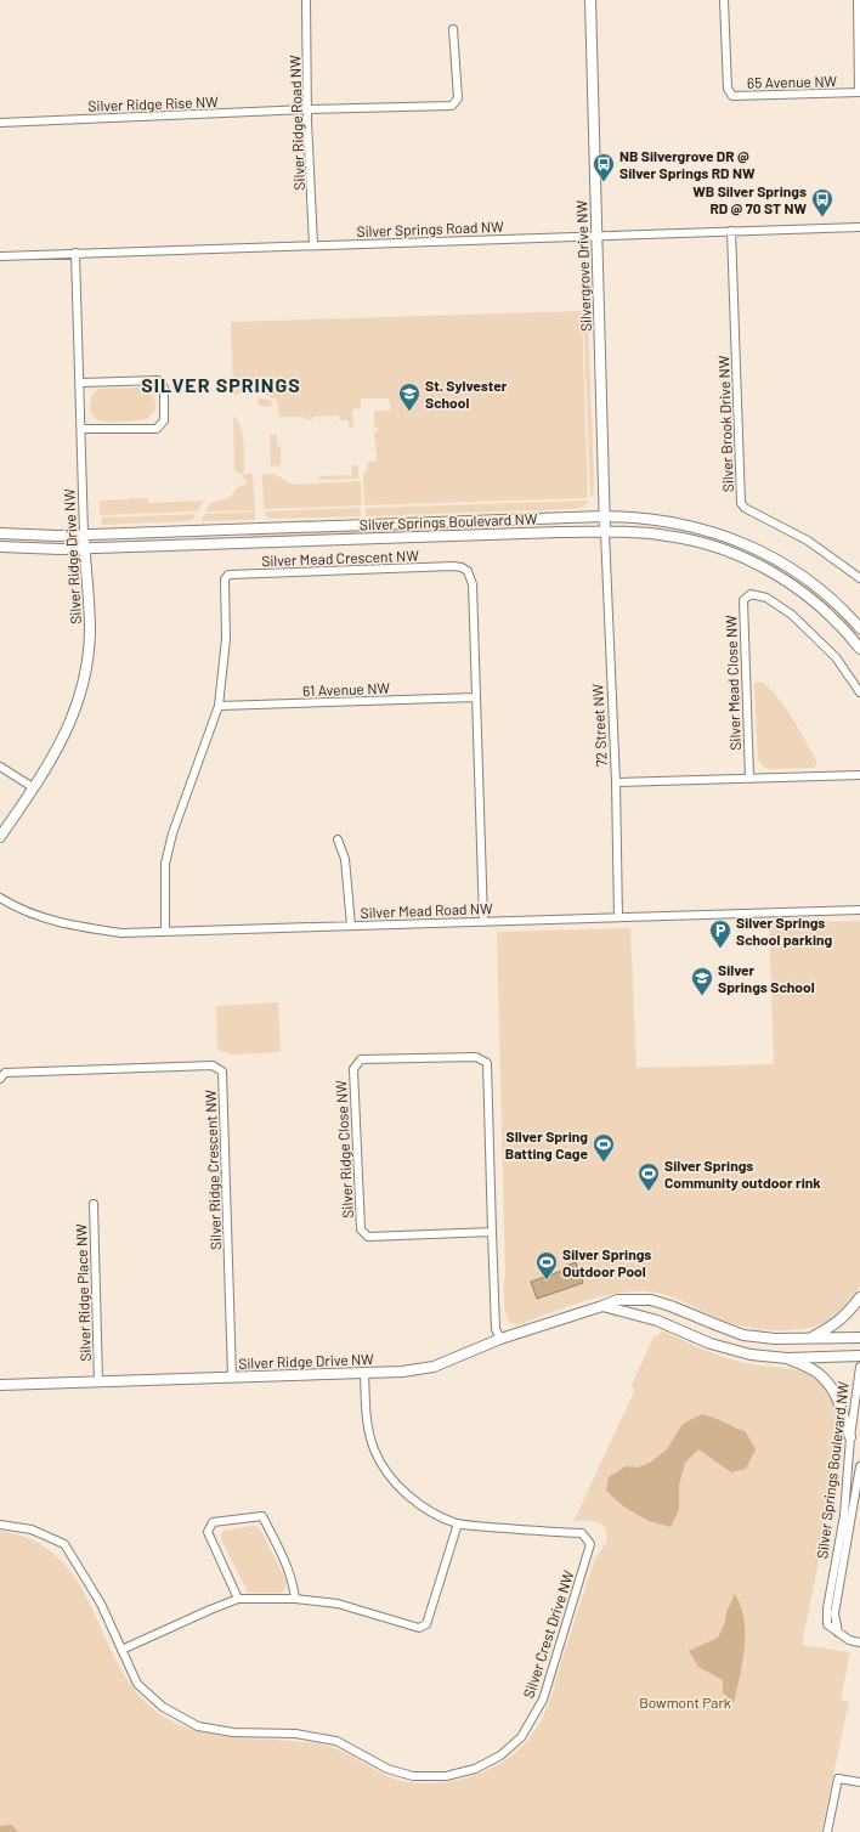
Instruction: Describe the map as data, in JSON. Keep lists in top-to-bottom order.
{
  "streets": {
    "street": [
      "65 Avenue NW",
      "Silver Ridge Rise NW",
      "Silver Ridge Road NW",
      "Silver Springs Road NW",
      "Silvergrove Drive NW",
      "Silver Brook Drive NW",
      "Silver Springs Boulevard NW",
      "Silver Ridge Drive NW",
      "Silver Mead Crescent NW",
      "Silver Mead Close NW",
      "61 Avenue NW",
      "72 Street NW",
      "Silver Mead Road NW",
      "Silver Ridge Close NW",
      "Silver Ridge Crescent NW",
      "Silver Ridge Place NW",
      "Silver Crest Drive NW"
    ]
  },
  "crossings": [
    ["Silver Ridge Rise NW", "Silver Ridge Road NW"],
    ["Silver Ridge Road NW", "Silver Springs Road NW"],
    ["Silver Springs Road NW", "Silvergrove Drive NW"],
    ["Silver Springs Road NW", "Silver Brook Drive NW"],
    ["Silver Springs Road NW", "Silver Ridge Drive NW"],
    ["Silvergrove Drive NW", "Silver Springs Boulevard NW"],
    ["Silvergrove Drive NW", "72 Street NW"],
    ["Silver Springs Boulevard NW", "Silver Ridge Drive NW"],
    ["Silver Springs Boulevard NW", "72 Street NW"],
    ["Silver Ridge Drive NW", "Silver Ridge Close NW"],
    ["Silver Ridge Drive NW", "Silver Ridge Crescent NW"],
    ["Silver Ridge Drive NW", "Silver Ridge Place NW"],
    ["Silver Ridge Drive NW", "Silver Crest Drive NW"],
    ["Silver Mead Crescent NW", "61 Avenue NW"],
    ["Silver Mead Crescent NW", "Silver Mead Road NW"],
    ["72 Street NW", "Silver Mead Road NW"]
  ],
  "districts": ["SILVER SPRINGS"],
  "parks": ["Bowmont Park"],
  "places": {
    "bus stop": ["NB Silvergrove DR @ Silver Springs RD NW", "WB Silver Springs RD @ 70 ST NW"],
    "school or university": ["St. Sylvester School", "Silver Springs School"],
    "parking": ["Silver Springs School parking"],
    "sports": ["SIlver Spring Batting Cage", "Silver Springs Community outdoor rink", "Silver Springs Outdoor Pool"]
  }
}
